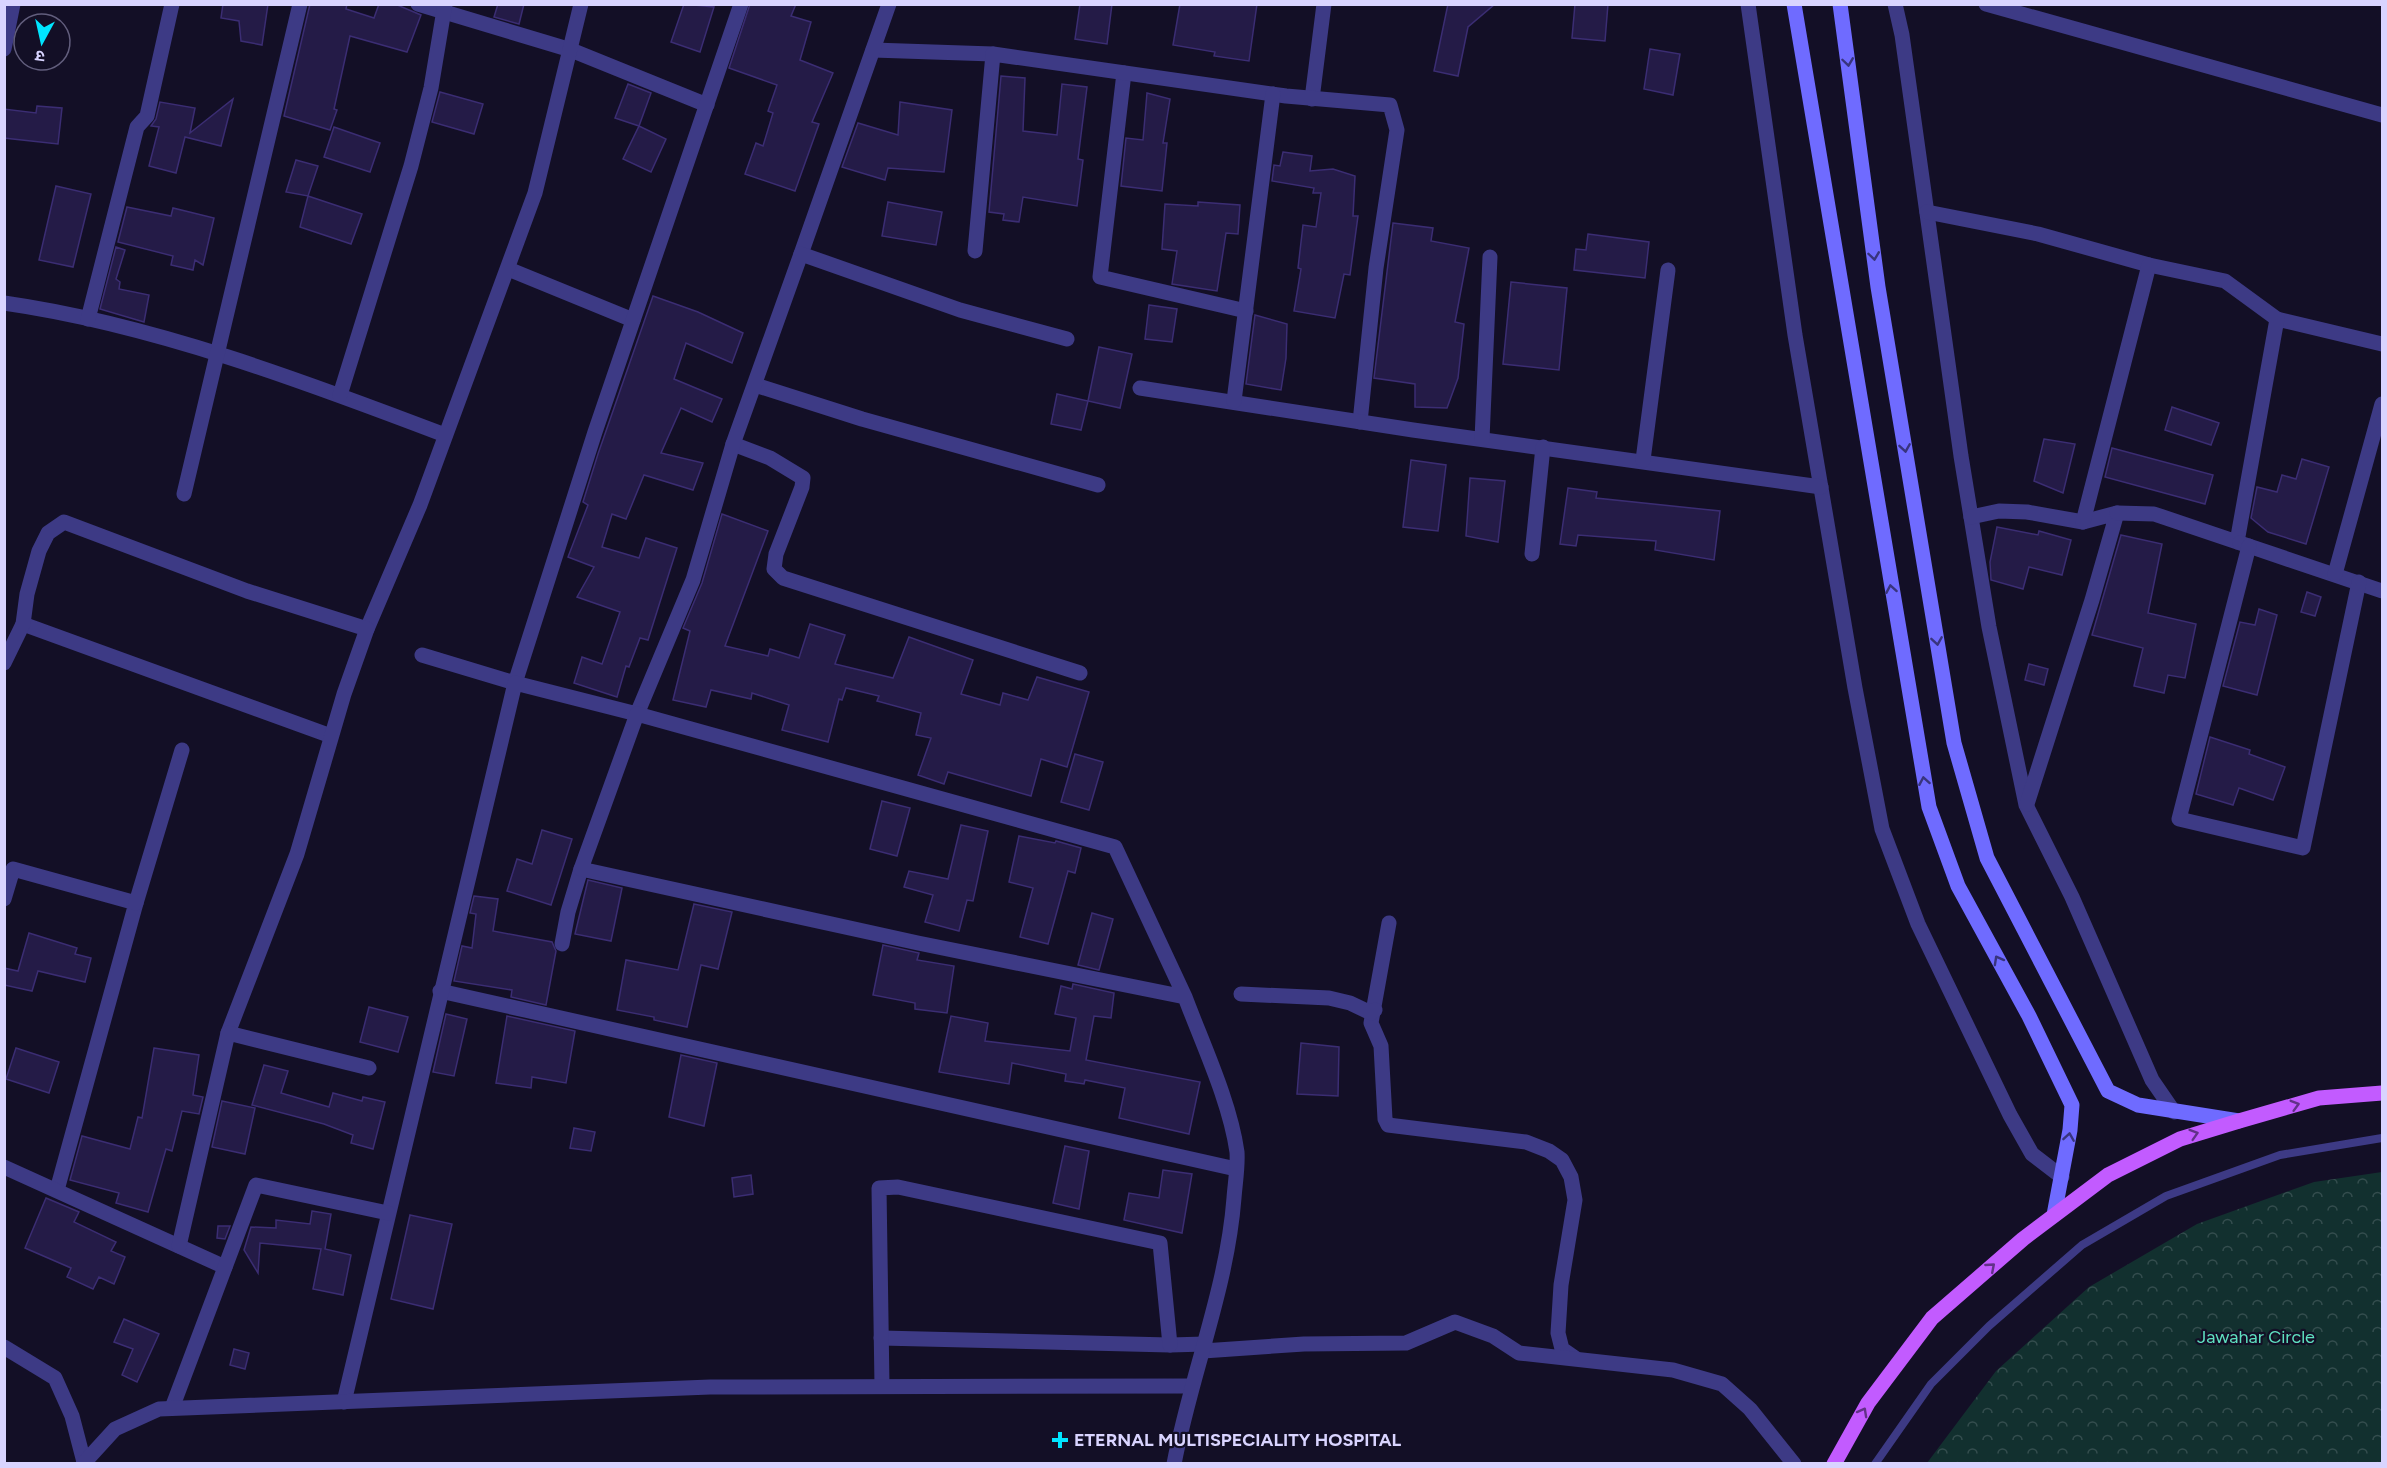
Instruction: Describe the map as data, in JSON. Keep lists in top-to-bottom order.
{
  "parks": ["Jawahar Circle"],
  "places": {
    "health": ["ETERNAL MULTISPECIALITY HOSPITAL"]
  },
  "north": "bottom"
}
